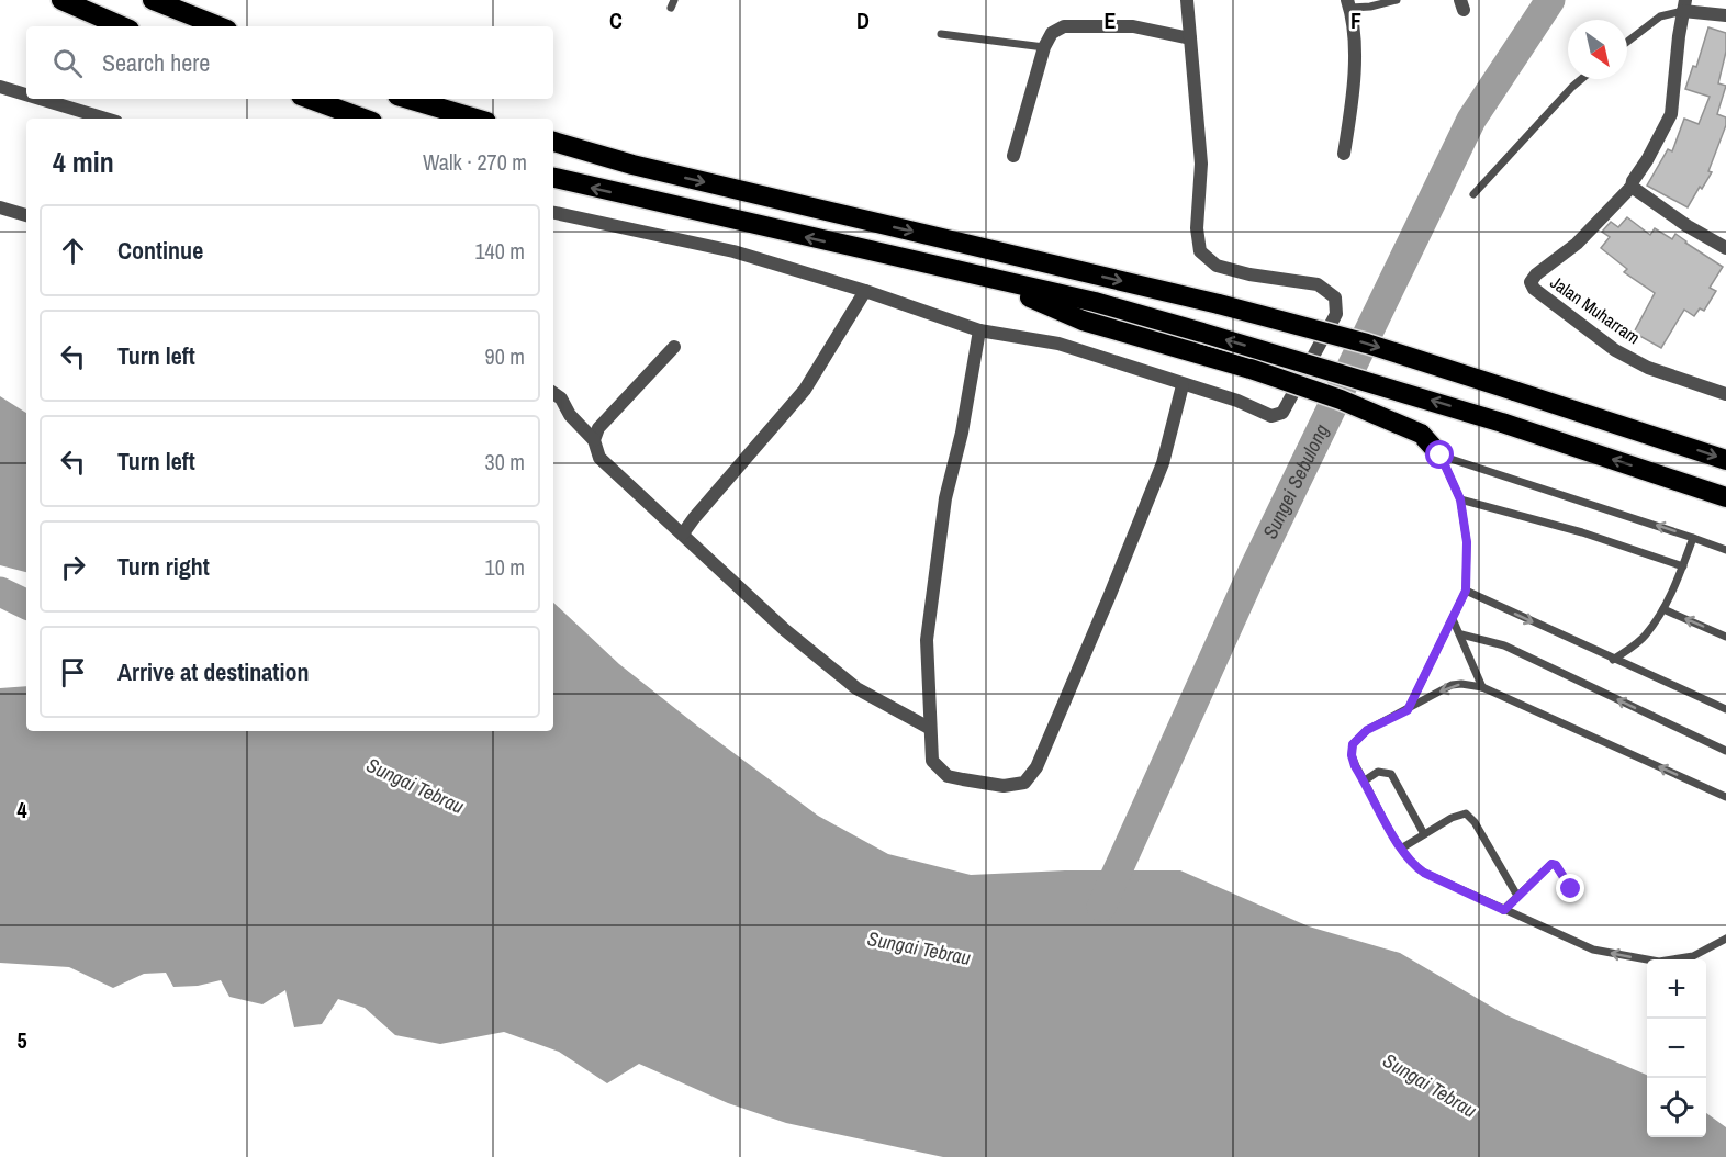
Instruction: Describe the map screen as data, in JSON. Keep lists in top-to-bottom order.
{
  "streets": {
    "street": ["Jalan Muharram"]
  },
  "water": ["Sungei Sebulong", "Sungai Tebrau"],
  "north": "bottom right",
  "page": {
    "search": "Search here",
    "heading": ["4 min", "Walk · 270 m"],
    "list": [
      ["Continue", "140 m"],
      ["Turn left", "90 m"],
      ["Turn left", "30 m"],
      ["Turn right", "10 m"],
      "Arrive at destination"
    ],
    "map_buttons": ["+", "−"]
  },
  "grid": {
    "columns": [
      "C",
      "D",
      "E",
      "F"
    ],
    "rows": ["4", "5"]
  }
}
